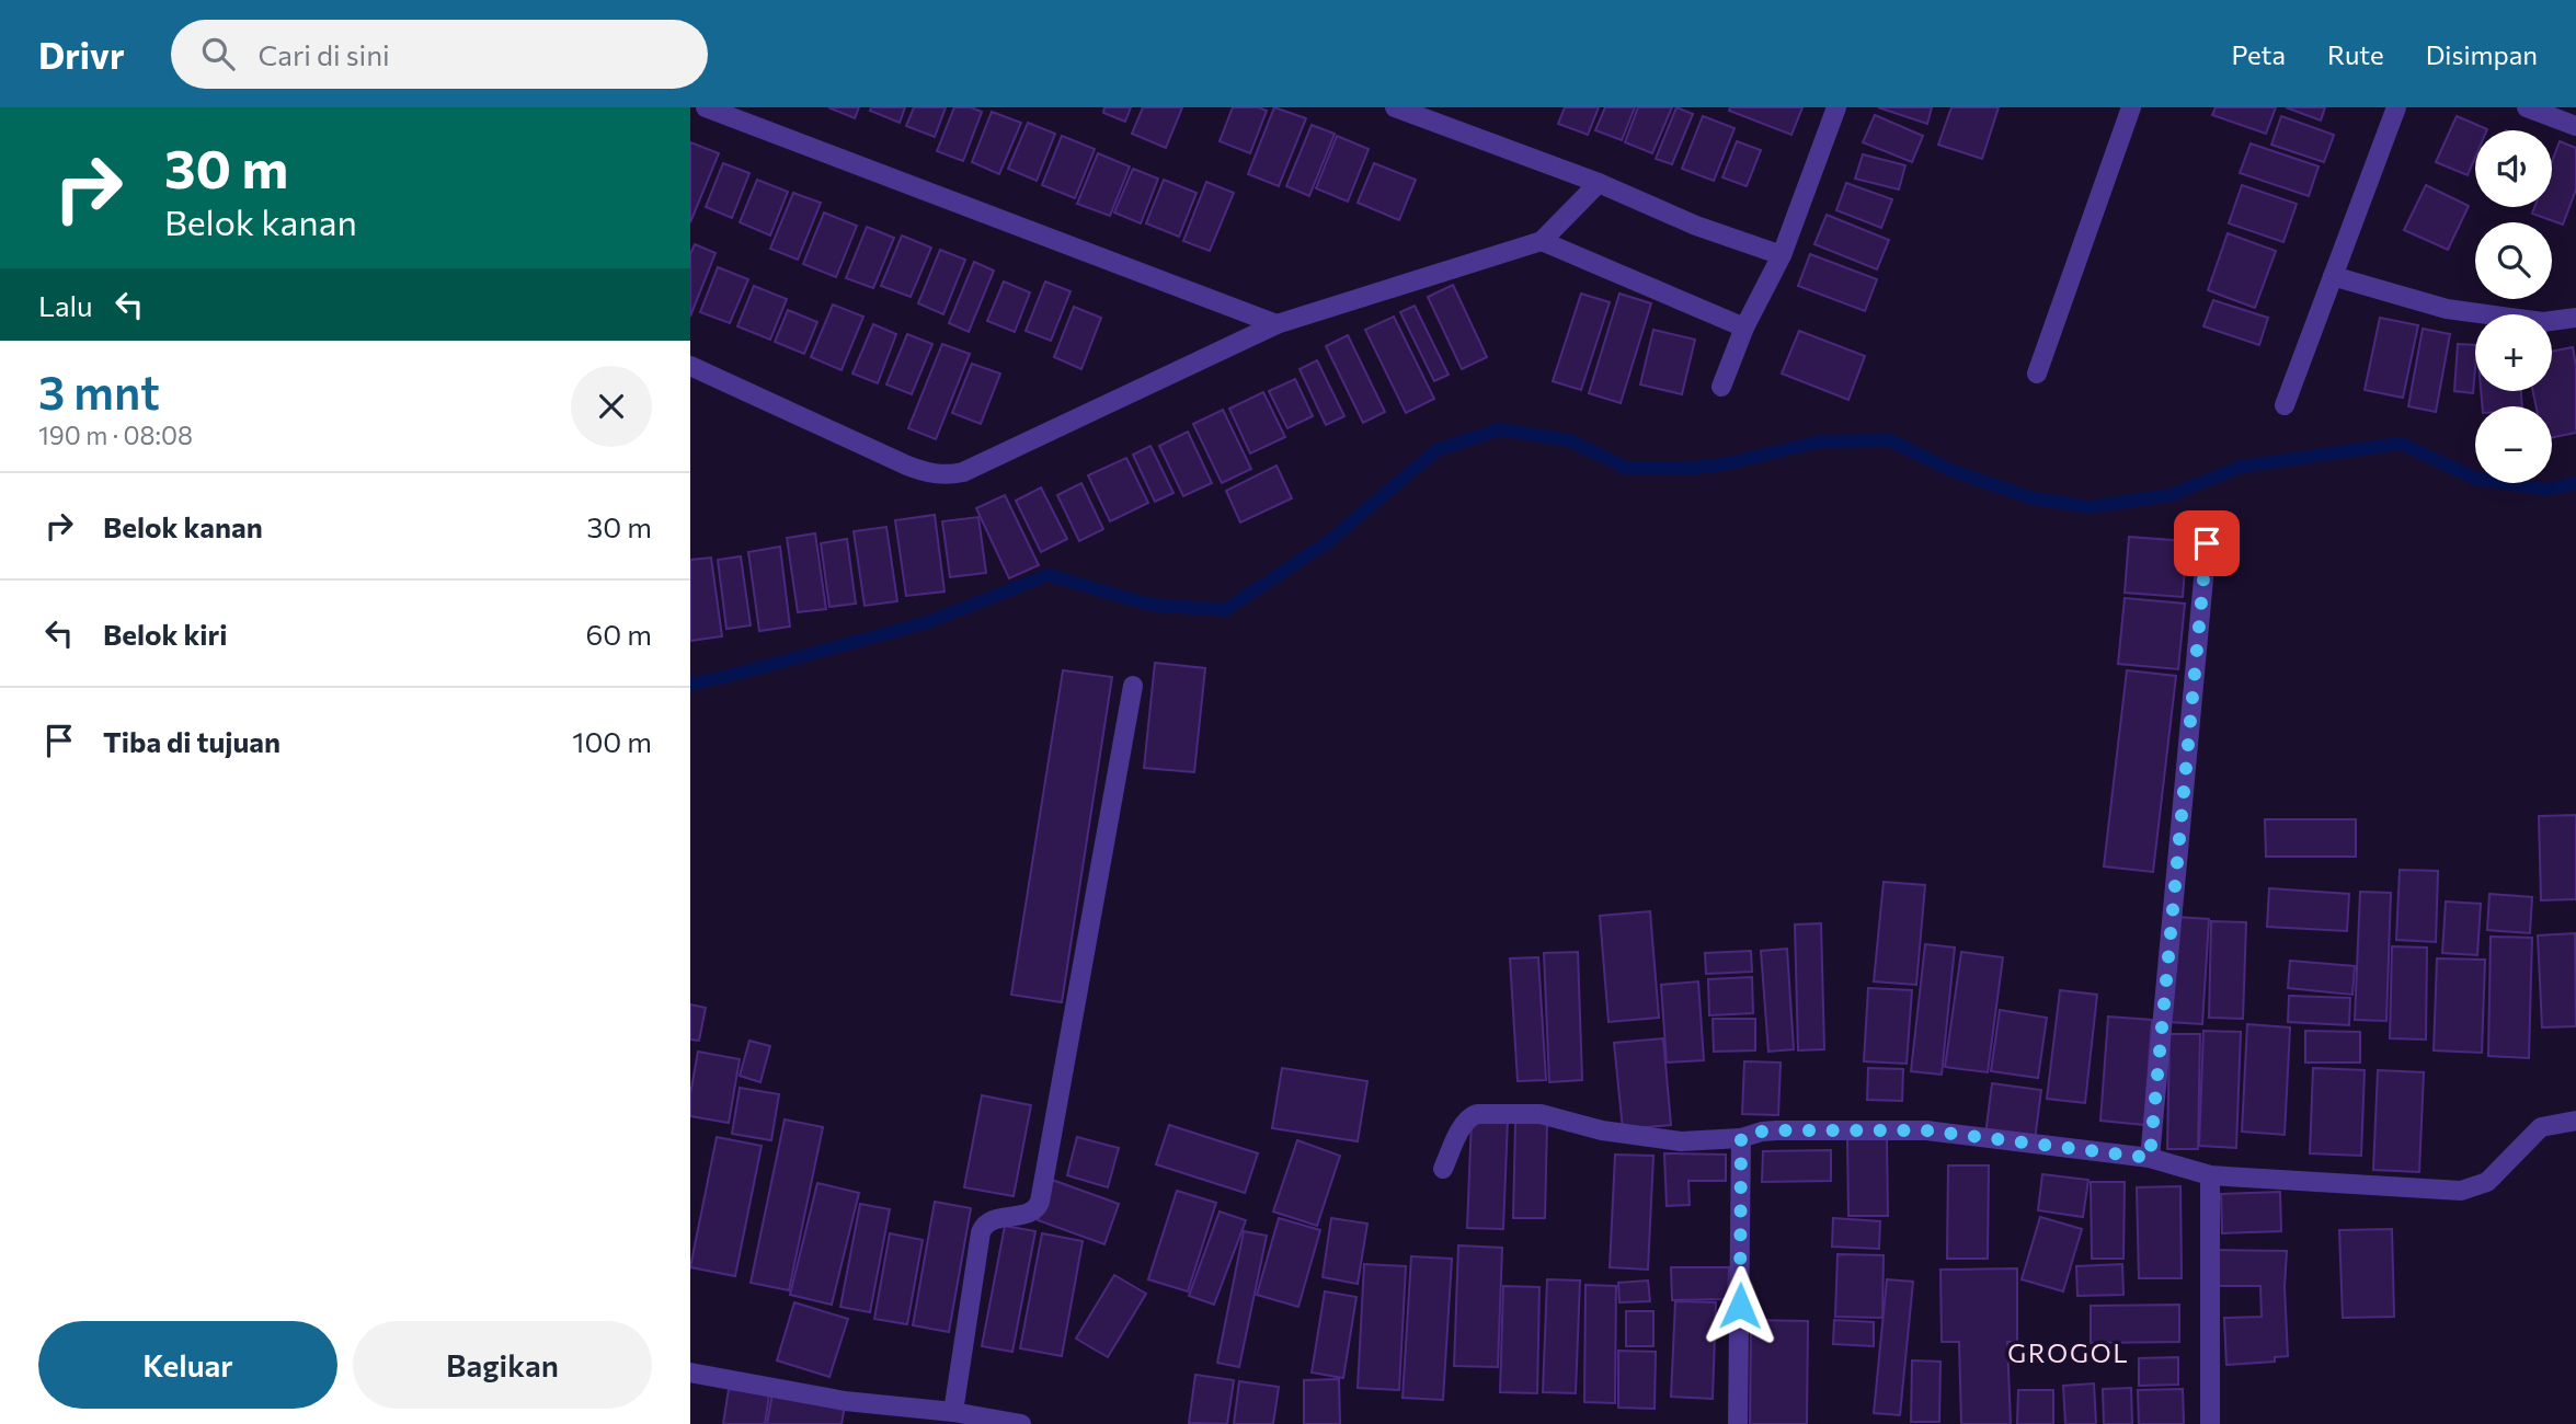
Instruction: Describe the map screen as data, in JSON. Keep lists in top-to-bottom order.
{
  "districts": ["GROGOL"],
  "page": {
    "header": "Drivr",
    "search": "Cari di sini",
    "nav": ["Peta", "Rute", "Disimpan"],
    "turn": ["30 m", "Belok kanan"],
    "map_buttons": ["+", "−"],
    "then": "Lalu",
    "heading": ["3 mnt", "190 m · 08:08"],
    "list": [
      {
        "name": "Belok kanan",
        "value": "30 m"
      },
      {
        "name": "Belok kiri",
        "value": "60 m"
      },
      {
        "name": "Tiba di tujuan",
        "value": "100 m"
      }
    ],
    "buttons": ["Keluar", "Bagikan"]
  }
}
